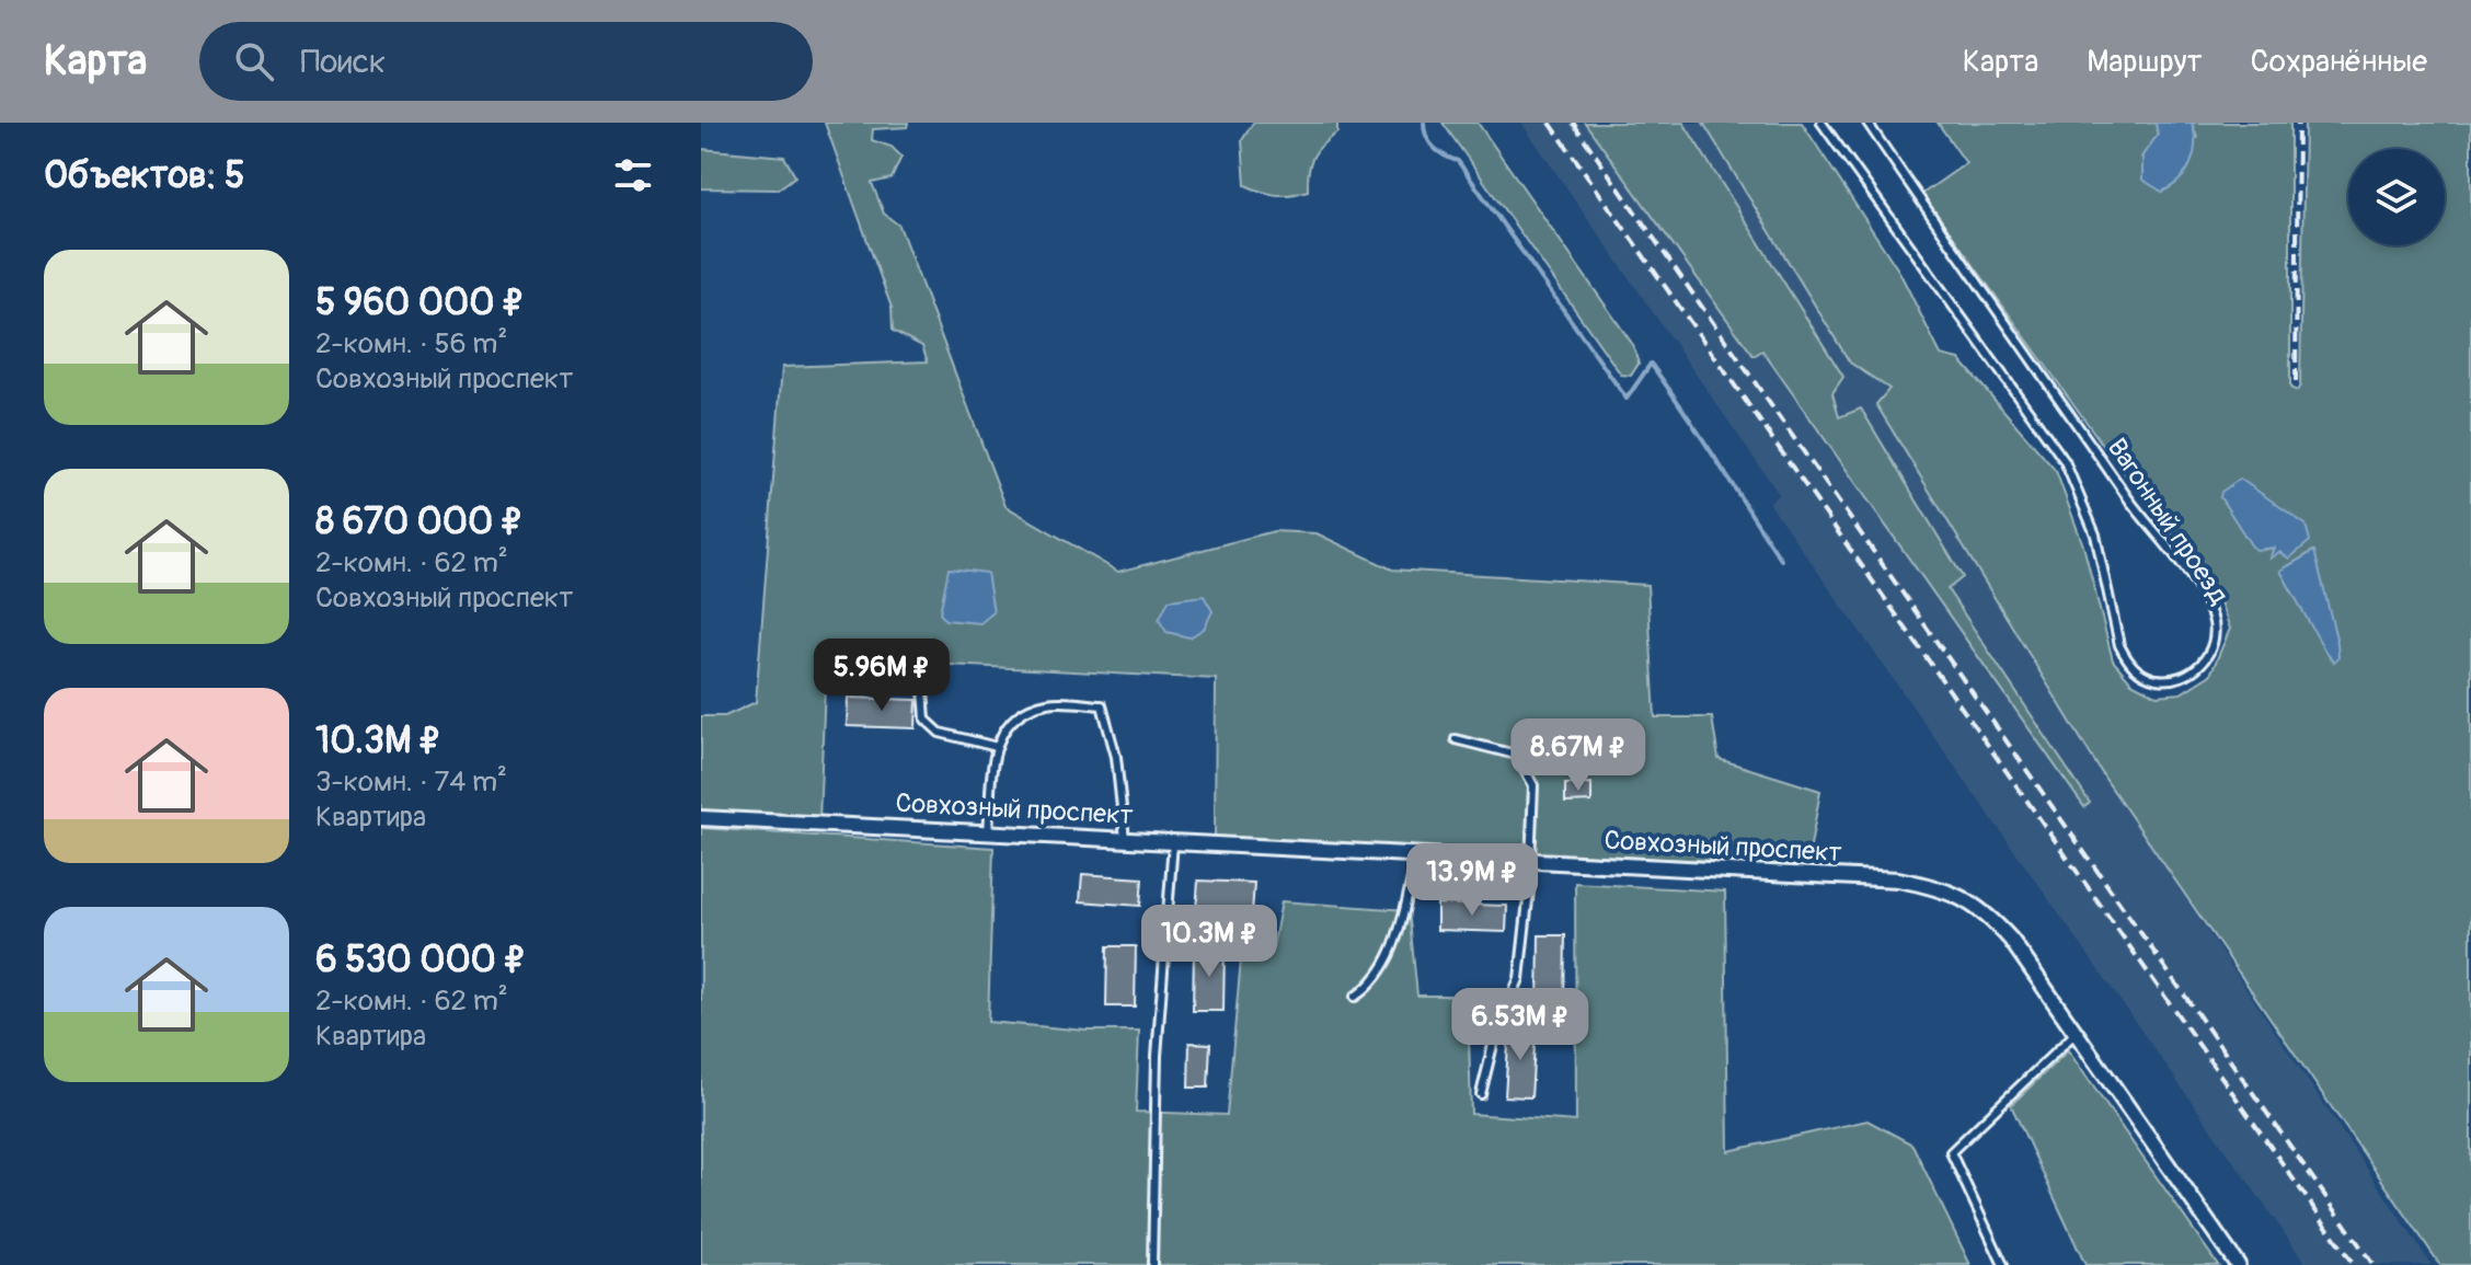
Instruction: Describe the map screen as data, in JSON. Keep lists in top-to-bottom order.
{
  "streets": {
    "street": ["Совхозный проспект"],
    "lane": ["Вагонный проезд"]
  },
  "page": {
    "header": "Карта",
    "search": "Поиск",
    "nav": ["Карта", "Маршрут", "Сохранённые"],
    "heading": "Объектов: 5",
    "list": [
      {
        "name": "5 960 000 ₽",
        "note": "2-комн. · 56 m² · Совхозный проспект"
      },
      {
        "name": "8 670 000 ₽",
        "note": "2-комн. · 62 m² · Совхозный проспект"
      },
      {
        "name": "10.3M ₽",
        "note": "3-комн. · 74 m² · Квартира"
      },
      {
        "name": "6 530 000 ₽",
        "note": "2-комн. · 62 m² · Квартира"
      }
    ],
    "price": [
      "5.96M ₽",
      "8.67M ₽",
      "13.9M ₽",
      "10.3M ₽",
      "6.53M ₽"
    ]
  }
}
